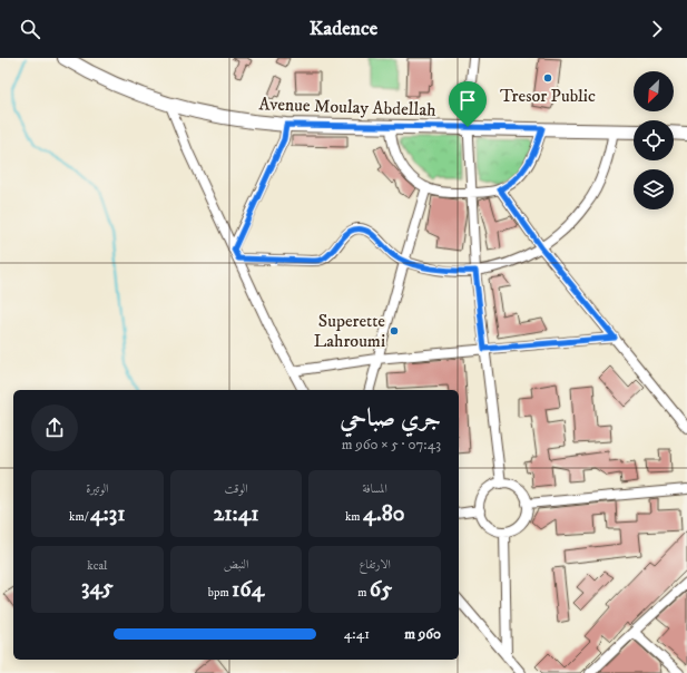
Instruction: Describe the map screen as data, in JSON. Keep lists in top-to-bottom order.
{
  "streets": {
    "main road": ["Avenue Moulay Abdellah"]
  },
  "places": ["Tresor Public", "Superette Lahroumi"],
  "north": "bottom left",
  "page": {
    "header": "Kadence",
    "heading": ["جري صباحي", "07:43 · 5 × 960 m"],
    "stats": [
      ["المسافة", "4.80 km"],
      ["الوقت", "21:41"],
      ["الوتيرة", "4:31 /km"],
      ["الارتفاع", "65 m"],
      ["النبض", "164 bpm"],
      ["kcal", "345"]
    ],
    "list": [
      {
        "name": "960 m",
        "note": "4:41"
      }
    ]
  }
}
